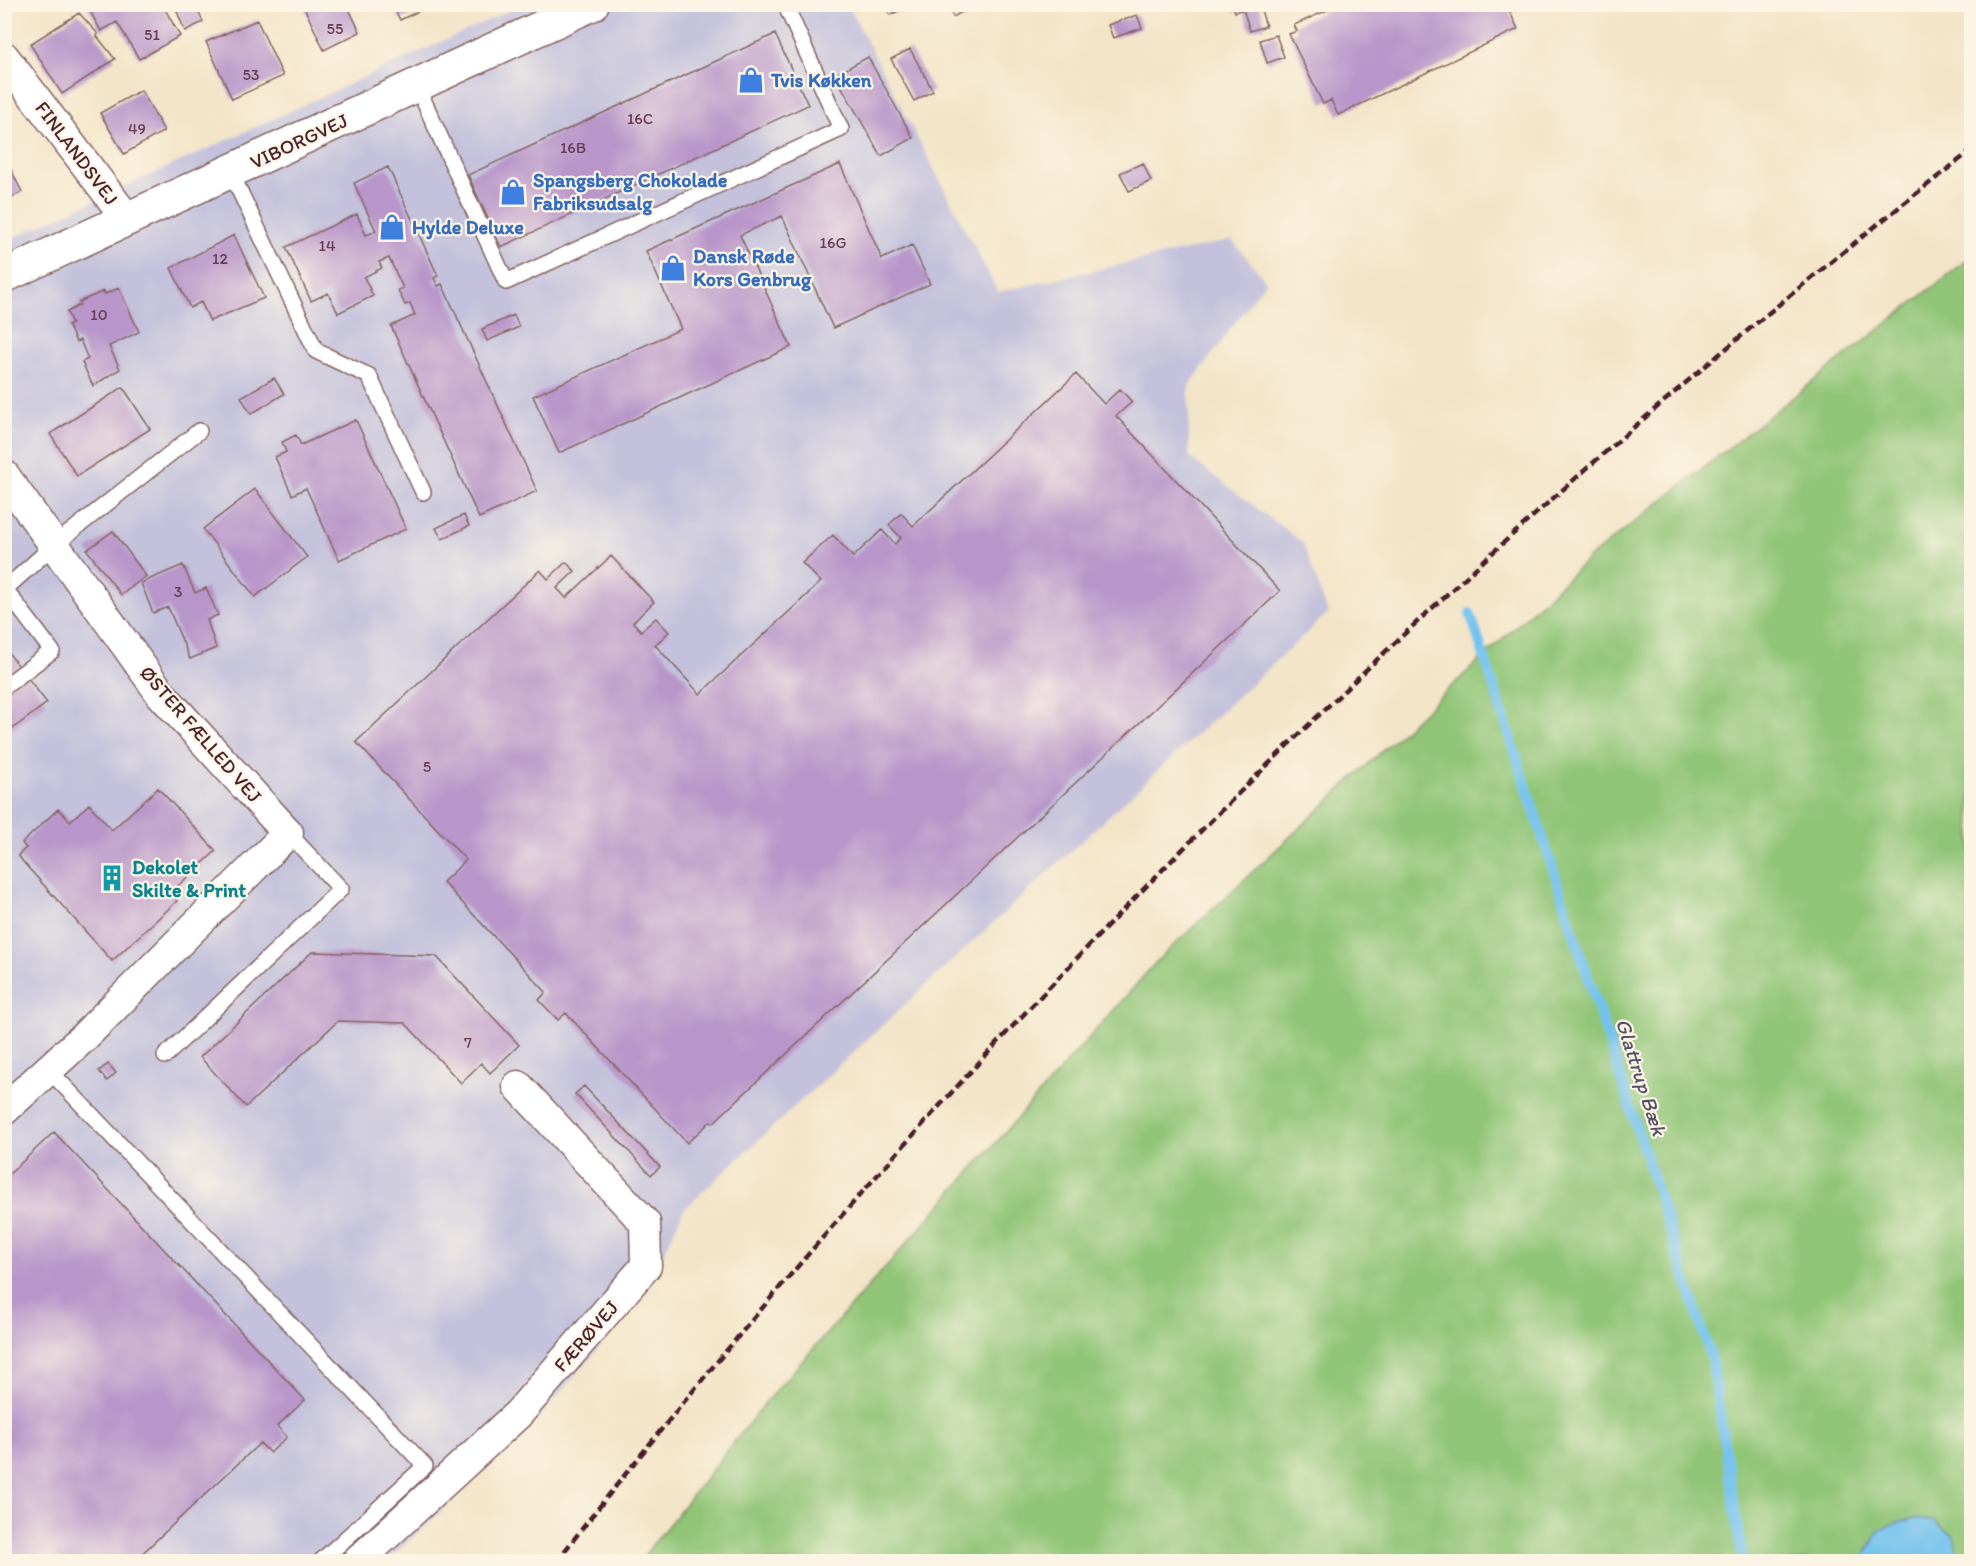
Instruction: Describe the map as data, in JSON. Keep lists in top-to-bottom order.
{
  "streets": {
    "street": [
      "VIBORGVEJ",
      "FINLANDSVEJ",
      "ØSTER FÆLLED VEJ",
      "FÆRØVEJ"
    ]
  },
  "crossings": [
    ["VIBORGVEJ", "FINLANDSVEJ"]
  ],
  "water": ["Glattrup Bæk"],
  "places": {
    "shop": [
      "Tvis Køkken",
      "Spangsberg Chokolade Fabriksudsalg",
      "Hylde Deluxe",
      "Dansk Røde Kors Genbrug"
    ],
    "building": ["Dekolet Skilte & Print"]
  },
  "house_numbers": [
    "55",
    "51",
    "53",
    "16C",
    "49",
    "16B",
    "16G",
    "14",
    "12",
    "10",
    "3",
    "5",
    "7"
  ]
}
